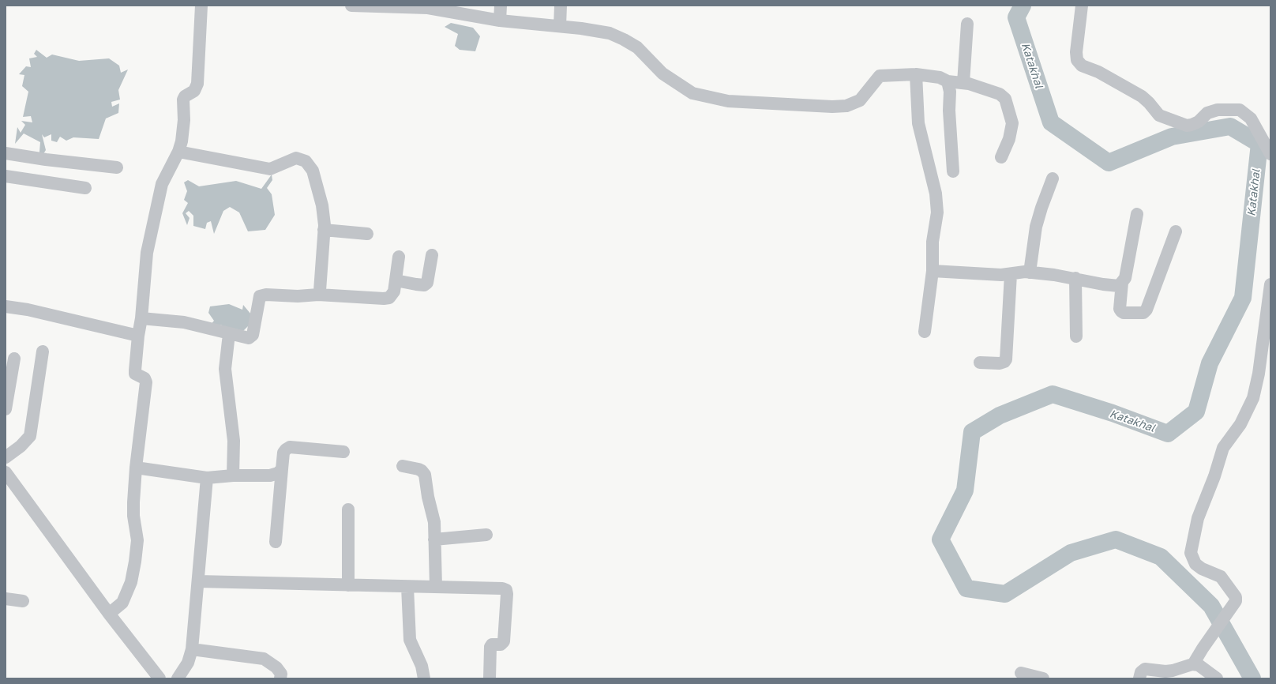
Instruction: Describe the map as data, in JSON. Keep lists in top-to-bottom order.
{
  "water": ["Katakhal"]
}
